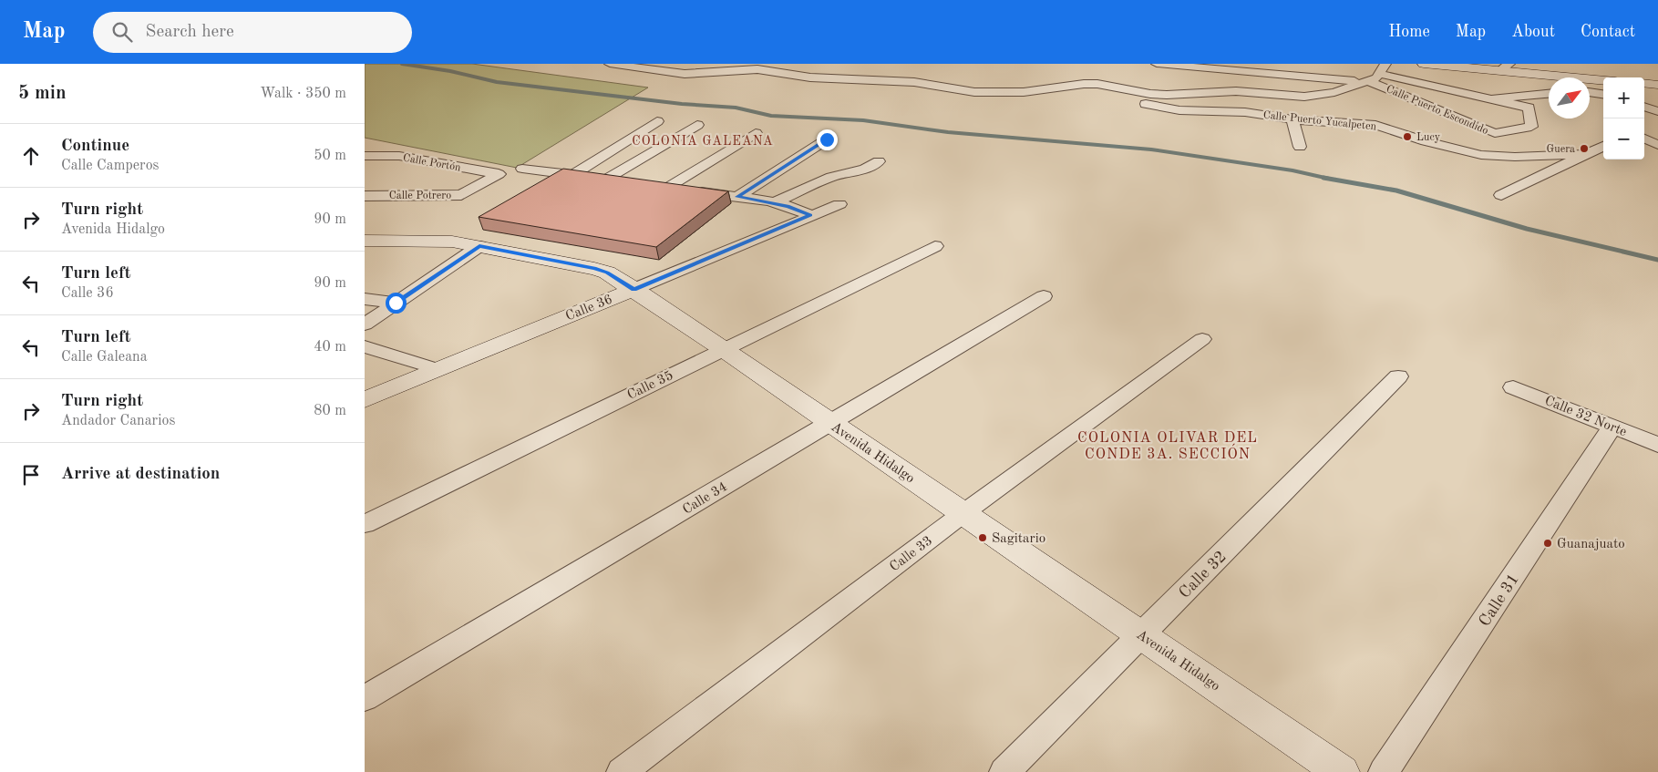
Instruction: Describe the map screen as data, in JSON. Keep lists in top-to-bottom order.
{
  "streets": {
    "street": [
      "Calle Puerto Escondido",
      "Calle Puerto Yucalpeten",
      "Calle Portón",
      "Calle Potrero",
      "Calle 36",
      "Calle 35",
      "Calle 32 Norte",
      "Avenida Hidalgo",
      "Calle 34",
      "Calle 33",
      "Calle 32",
      "Calle 31"
    ]
  },
  "crossings": [
    ["Calle Portón", "Calle Potrero"],
    ["Calle 36", "Avenida Hidalgo"],
    ["Calle 35", "Avenida Hidalgo"],
    ["Calle 32 Norte", "Calle 31"],
    ["Avenida Hidalgo", "Calle 34"],
    ["Avenida Hidalgo", "Calle 33"],
    ["Avenida Hidalgo", "Calle 32"]
  ],
  "districts": ["COLONIA GALEANA", "COLONIA OLIVAR DEL CONDE 3A. SECCIÓN"],
  "places": [
    "Lucy",
    "Guera",
    "Sagitario",
    "Guanajuato"
  ],
  "north": "top right",
  "page": {
    "header": "Map",
    "search": "Search here",
    "nav": [
      "Home",
      "Map",
      "About",
      "Contact"
    ],
    "heading": ["5 min", "Walk · 350 m"],
    "map_buttons": ["+", "−"],
    "list": [
      ["Continue", "Calle Camperos", "50 m"],
      ["Turn right", "Avenida Hidalgo", "90 m"],
      ["Turn left", "Calle 36", "90 m"],
      ["Turn left", "Calle Galeana", "40 m"],
      ["Turn right", "Andador Canarios", "80 m"],
      "Arrive at destination"
    ]
  }
}
